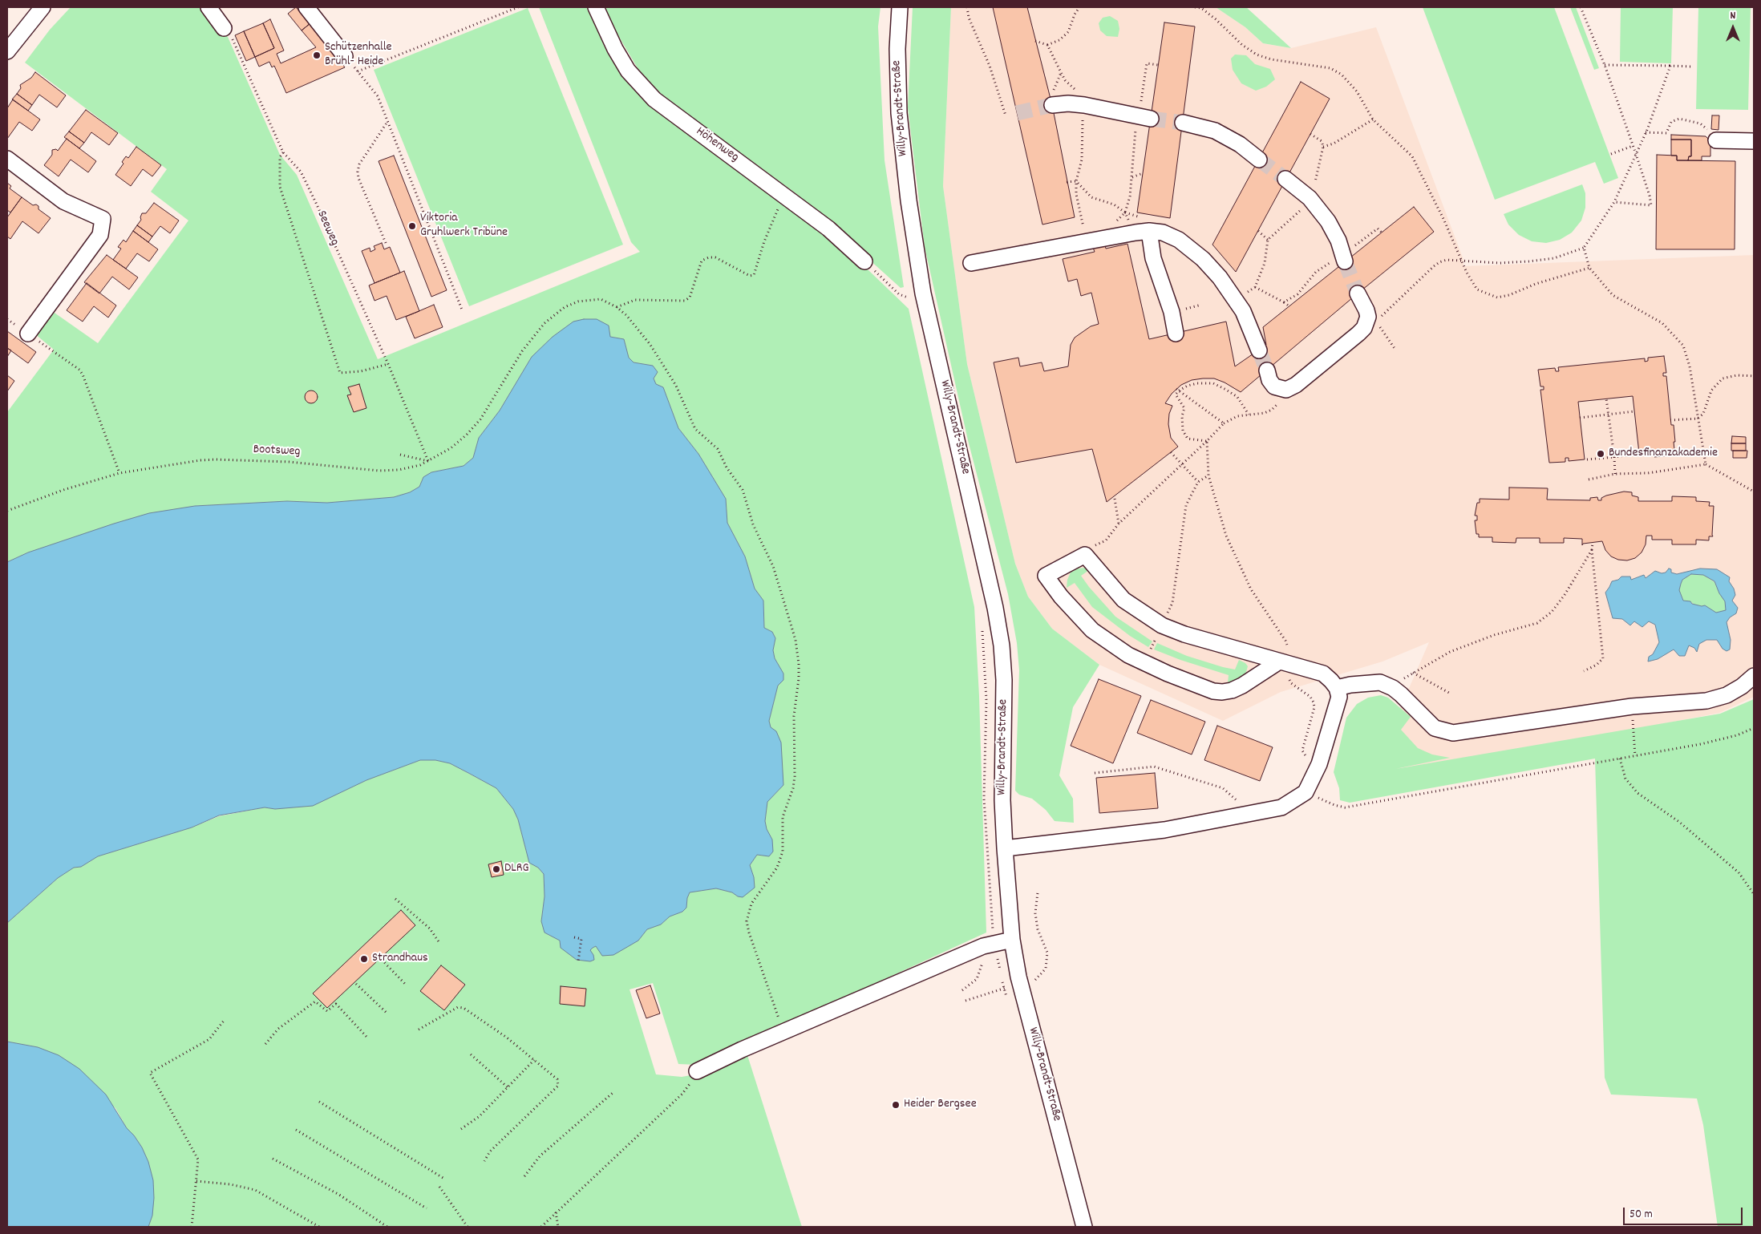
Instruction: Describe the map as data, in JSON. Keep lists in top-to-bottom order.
{
  "streets": {
    "street": ["Willy-Brandt-Straße", "Höhenweg"],
    "path": ["Seeweg", "Bootsweg"]
  },
  "crossings": [
    ["Seeweg", "Bootsweg"]
  ],
  "places": [
    "Schützenhalle Brühl- Heide",
    "Viktoria Gruhlwerk Tribüne",
    "Bundesfinanzakademie",
    "DLRG",
    "Strandhaus",
    "Heider Bergsee"
  ],
  "scale_bar": "50 m",
  "north": "top"
}
